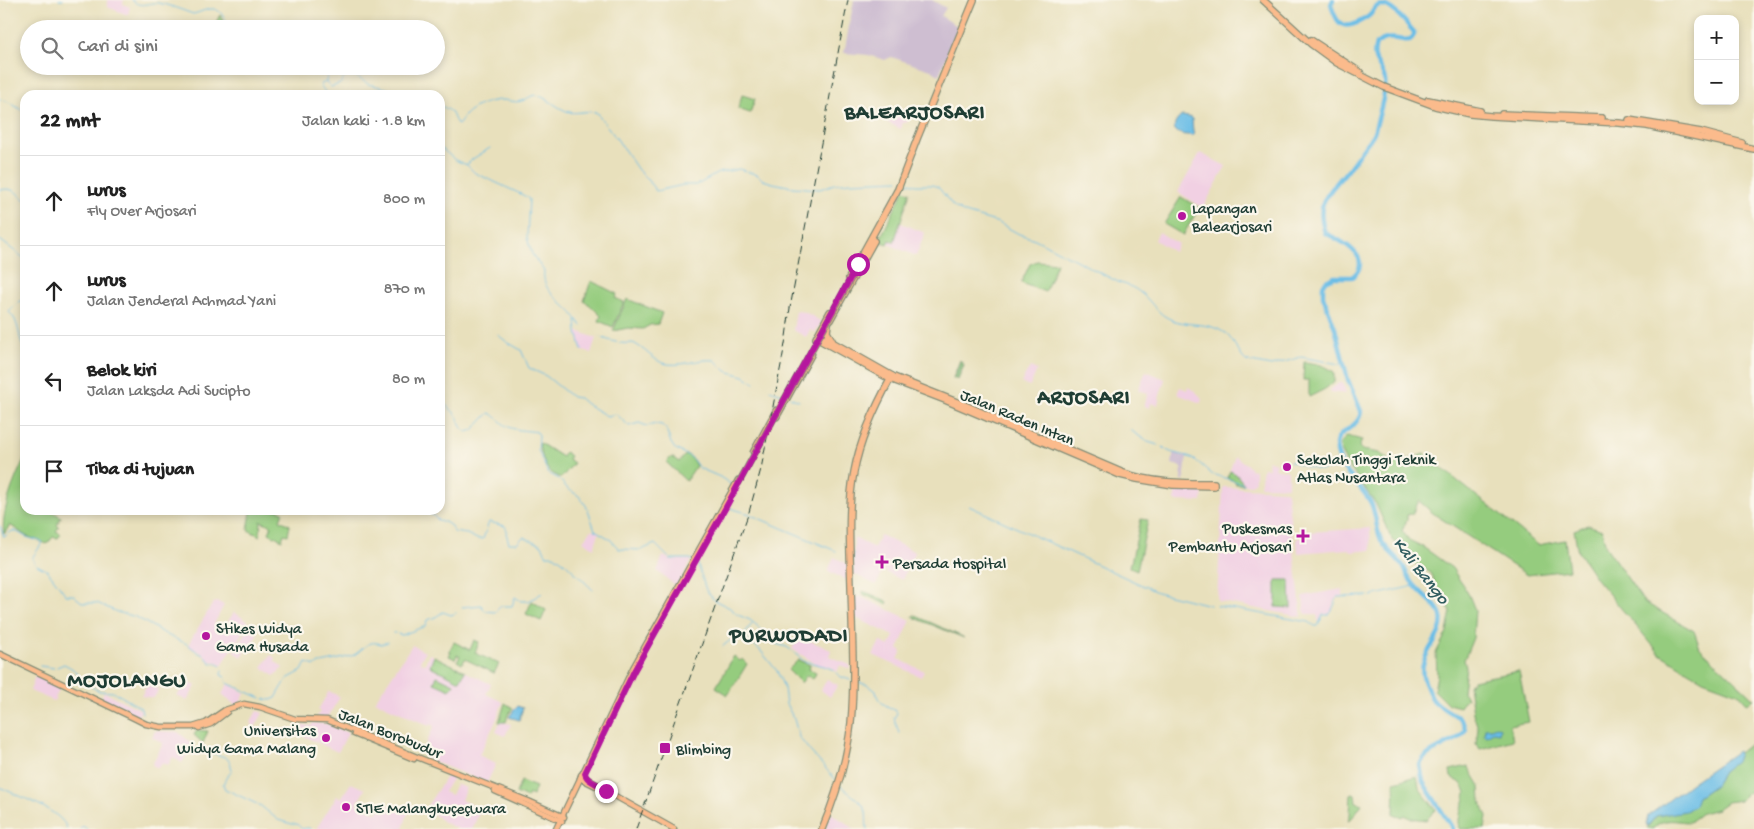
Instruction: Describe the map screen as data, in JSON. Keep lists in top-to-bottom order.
{
  "streets": {
    "highway": ["Jalan Raden Intan"],
    "main road": ["Jalan Borobudur"]
  },
  "districts": [
    "BALEARJOSARI",
    "ARJOSARI",
    "PURWODADI",
    "MOJOLANGU"
  ],
  "water": ["Kali Bango"],
  "places": {
    "other": [
      "Lapangan Balearjosari",
      "Sekolah Tinggi Teknik Atlas Nusantara",
      "Stikes Widya Gama Husada",
      "Universitas Widya Gama Malang",
      "STIE Malangkuçeçwara"
    ],
    "health": ["Puskesmas Pembantu Arjosari", "Persada Hospital"],
    "transit": ["Blimbing"]
  },
  "page": {
    "map_buttons": ["+", "−"],
    "search": "Cari di sini",
    "heading": ["22 mnt", "Jalan kaki · 1.8 km"],
    "list": [
      ["Lurus", "Fly Over Arjosari", "800 m"],
      ["Lurus", "Jalan Jenderal Achmad Yani", "870 m"],
      ["Belok kiri", "Jalan Laksda Adi Sucipto", "80 m"],
      "Tiba di tujuan"
    ]
  }
}
